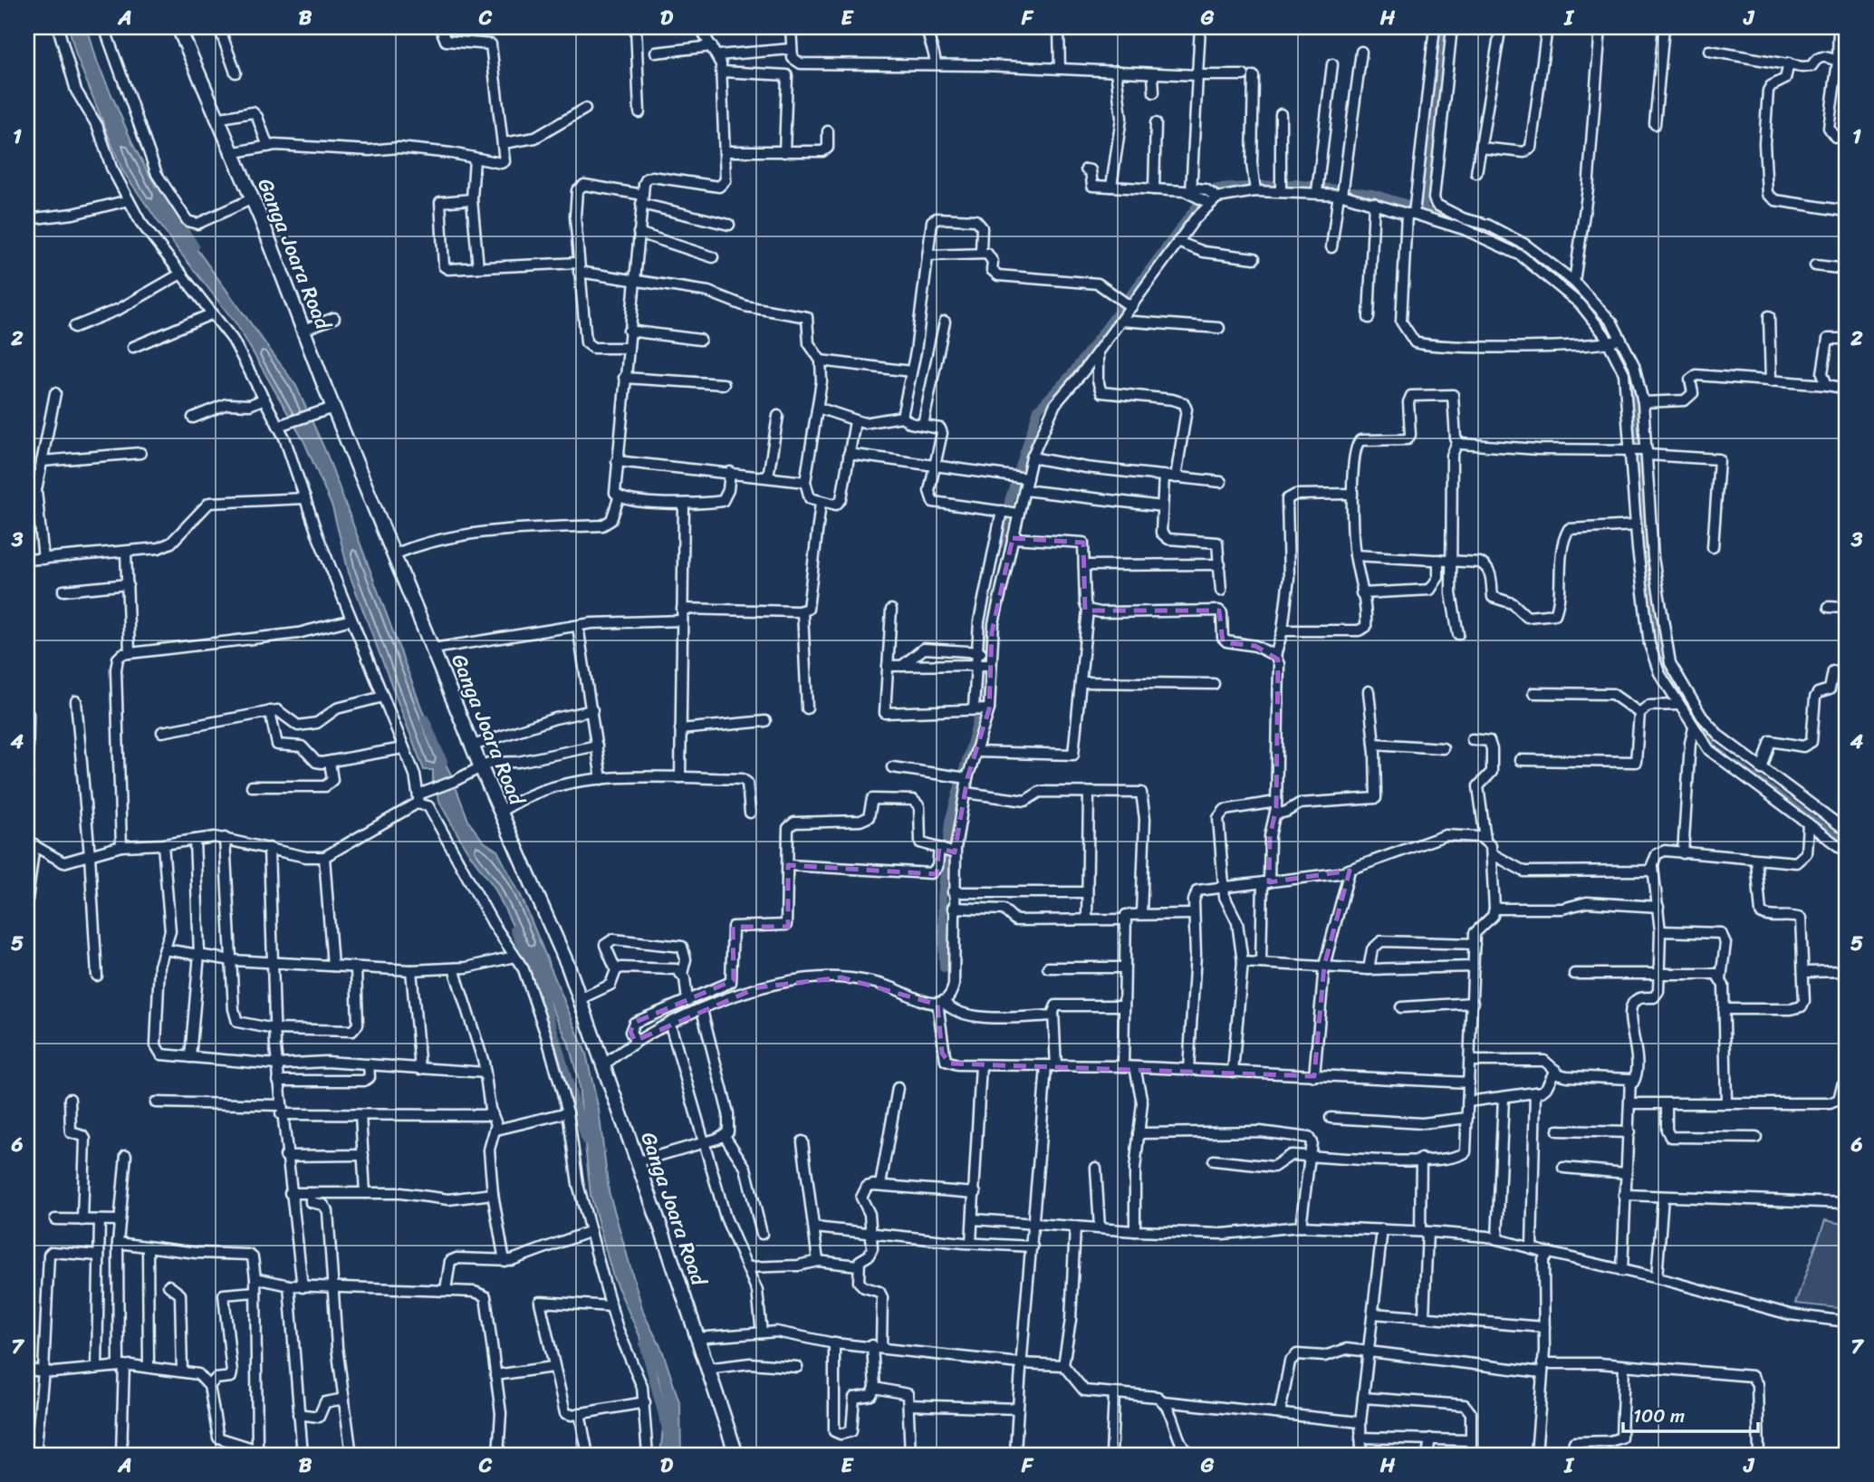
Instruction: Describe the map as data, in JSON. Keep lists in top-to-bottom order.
{
  "streets": {
    "main road": ["Ganga Joara Road"]
  },
  "scale_bar": "100 m",
  "grid": {
    "columns": [
      "A",
      "B",
      "C",
      "D",
      "E",
      "F",
      "G",
      "H",
      "I",
      "J"
    ],
    "rows": [
      "1",
      "2",
      "3",
      "4",
      "5",
      "6",
      "7"
    ]
  }
}
